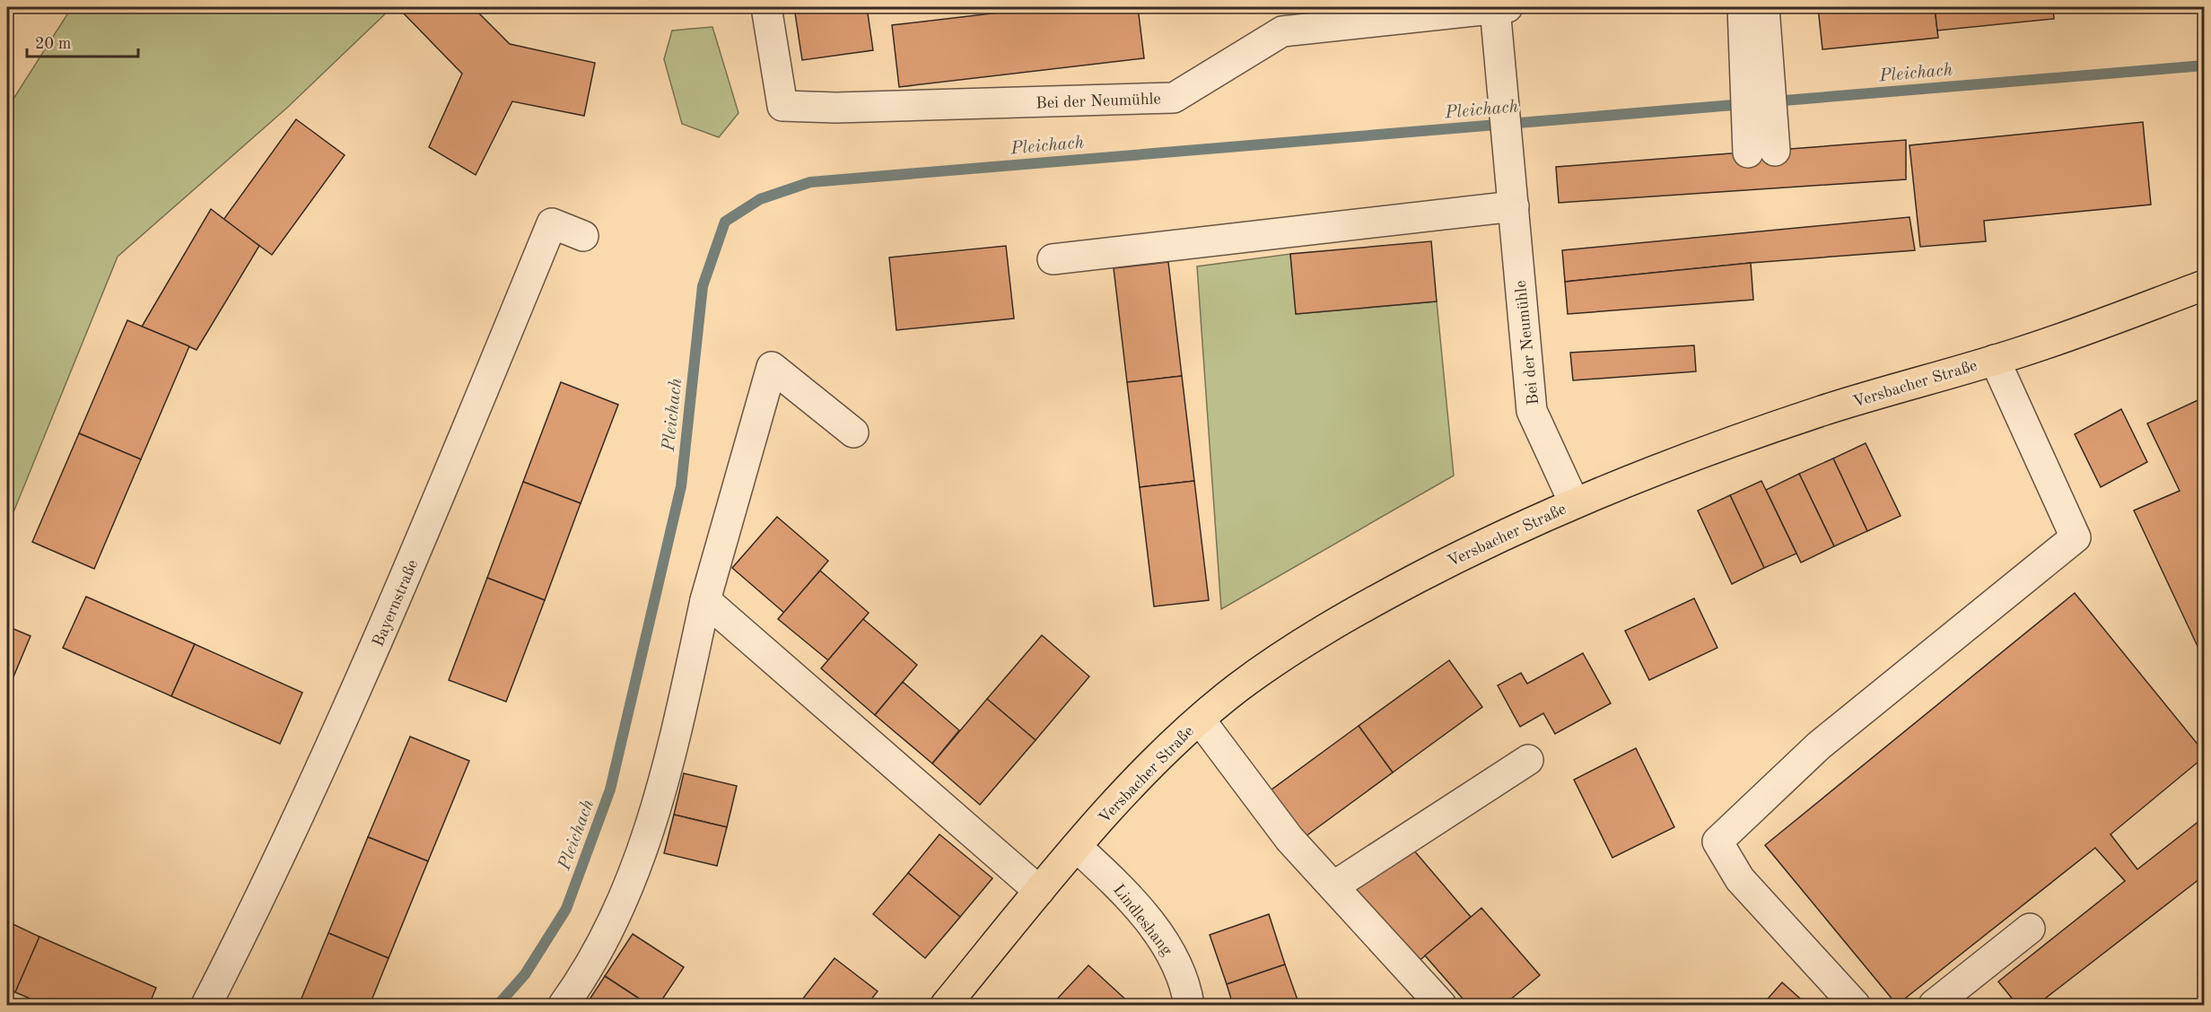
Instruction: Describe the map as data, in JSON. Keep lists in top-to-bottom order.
{
  "streets": {
    "main road": ["Versbacher Straße"],
    "street": ["Bei der Neumühle", "Bayernstraße", "Lindleshang"]
  },
  "crossings": [
    ["Bei der Neumühle", "Versbacher Straße"],
    ["Versbacher Straße", "Lindleshang"]
  ],
  "water": ["Pleichach"],
  "scale_bar": "20 m"
}
